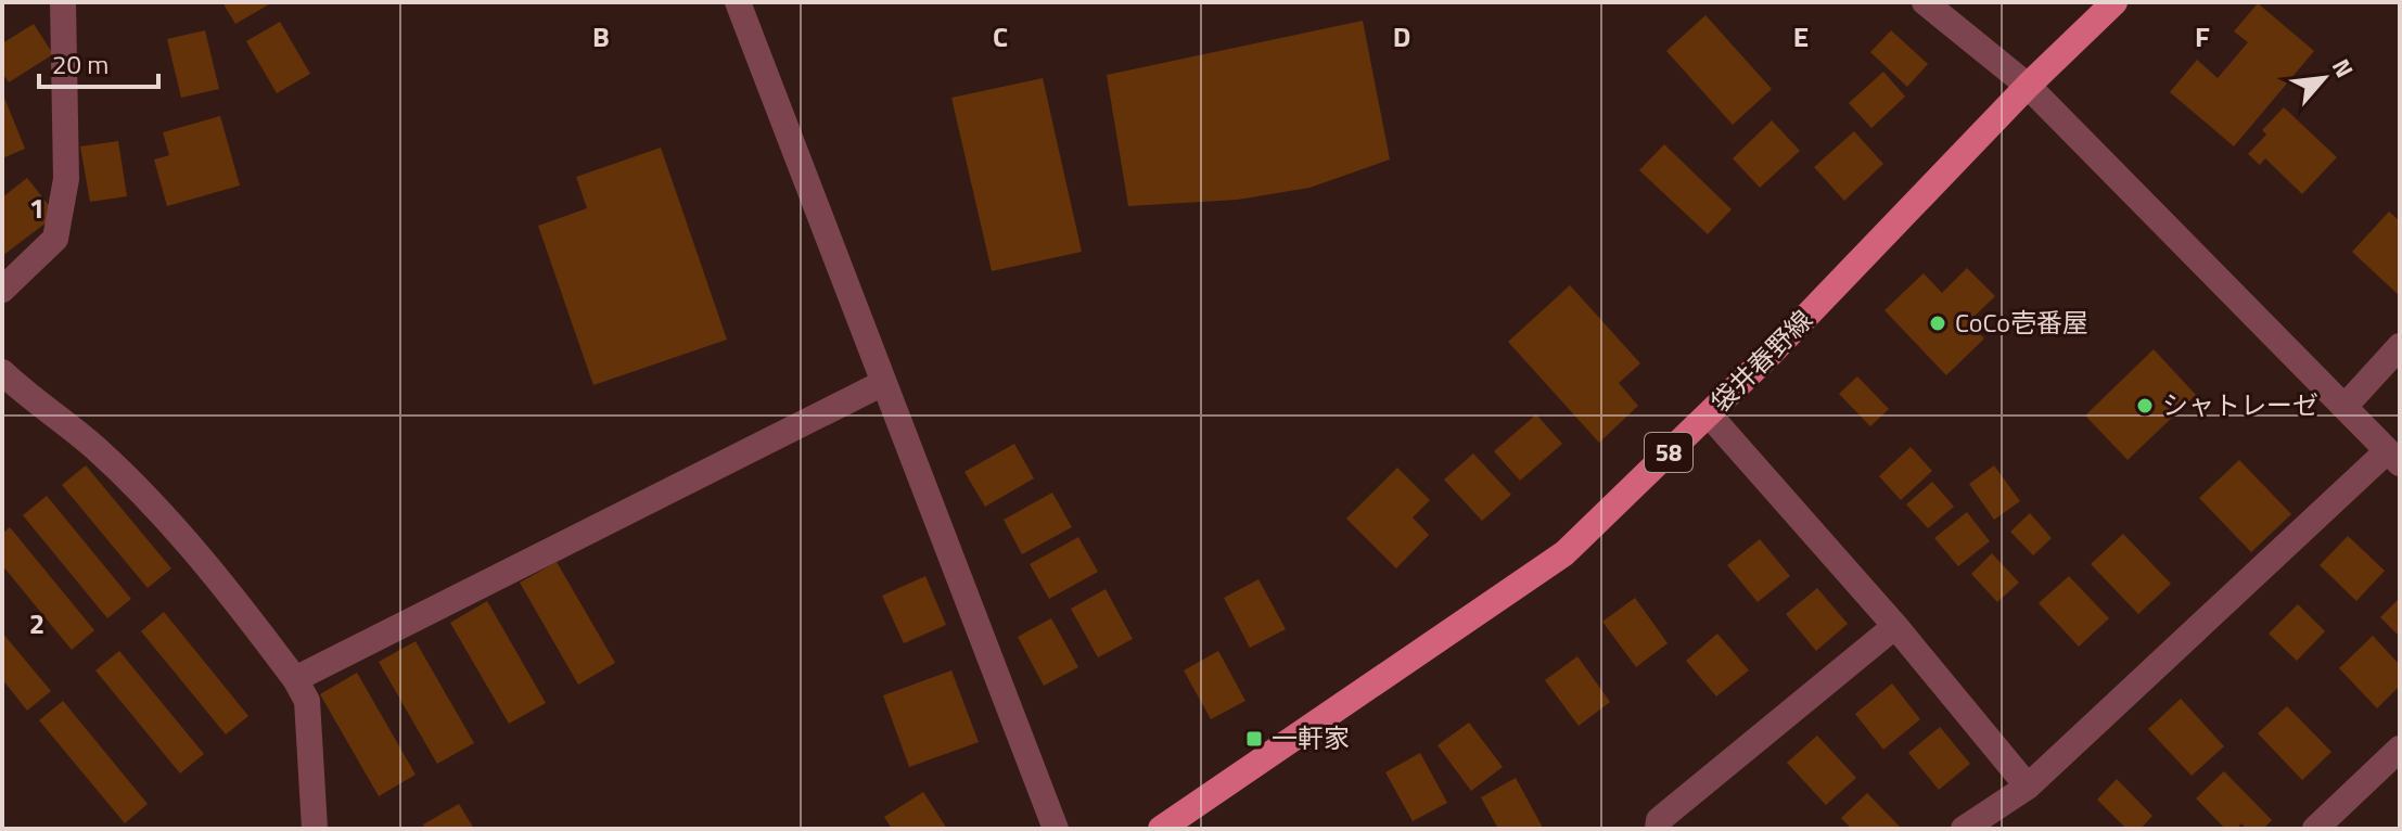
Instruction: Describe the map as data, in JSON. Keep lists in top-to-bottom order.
{
  "streets": {
    "main road": ["袋井春野線", "58"]
  },
  "places": {
    "other": ["CoCo壱番屋", "シャトレーゼ"],
    "transit": ["一軒家"]
  },
  "scale_bar": "20 m",
  "north": "top right",
  "grid": {
    "columns": [
      "B",
      "C",
      "D",
      "E",
      "F"
    ],
    "rows": ["1", "2"]
  }
}
